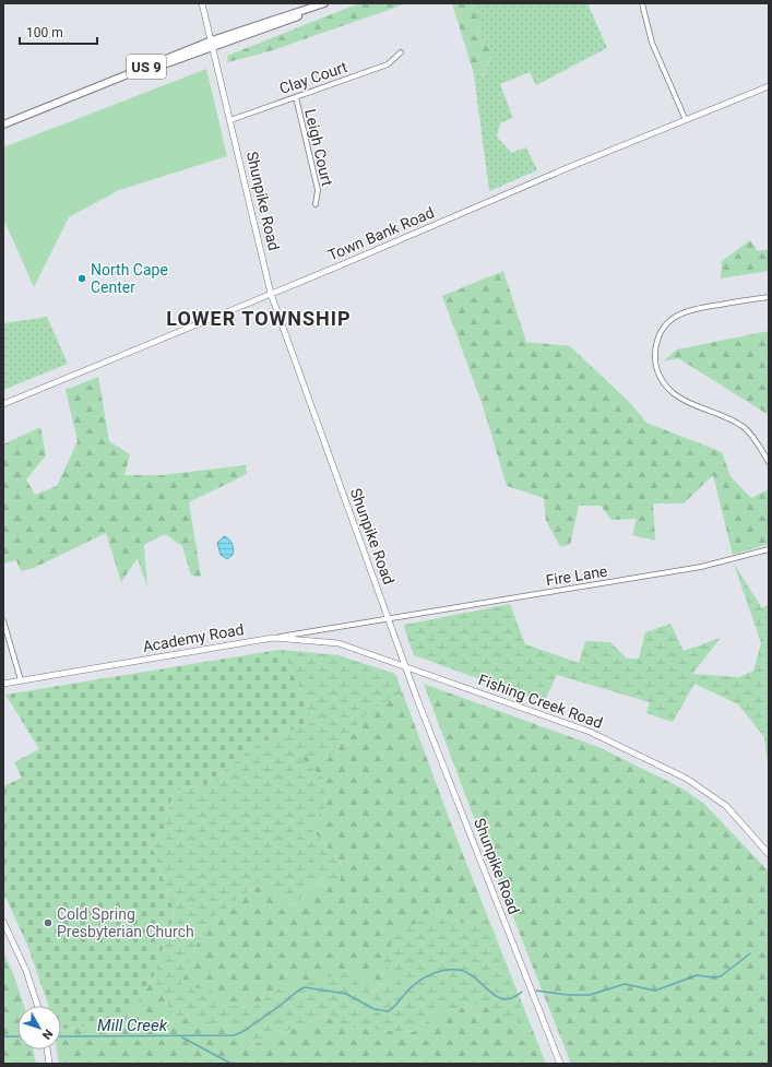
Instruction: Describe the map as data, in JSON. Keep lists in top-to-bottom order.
{
  "streets": {
    "highway": ["US 9"],
    "street": [
      "Clay Court",
      "Leigh Court",
      "Shunpike Road",
      "Town Bank Road",
      "Fire Lane",
      "Academy Road",
      "Fishing Creek Road"
    ]
  },
  "crossings": [
    ["US 9", "Shunpike Road"],
    ["Clay Court", "Leigh Court"],
    ["Clay Court", "Shunpike Road"],
    ["Shunpike Road", "Town Bank Road"],
    ["Shunpike Road", "Fire Lane"],
    ["Shunpike Road", "Academy Road"],
    ["Shunpike Road", "Fishing Creek Road"],
    ["Fire Lane", "Academy Road"],
    ["Academy Road", "Fishing Creek Road"]
  ],
  "districts": ["LOWER TOWNSHIP"],
  "water": ["Mill Creek"],
  "places": ["North Cape Center", "Cold Spring Presbyterian Church"],
  "scale_bar": "100 m",
  "north": "bottom right"
}
